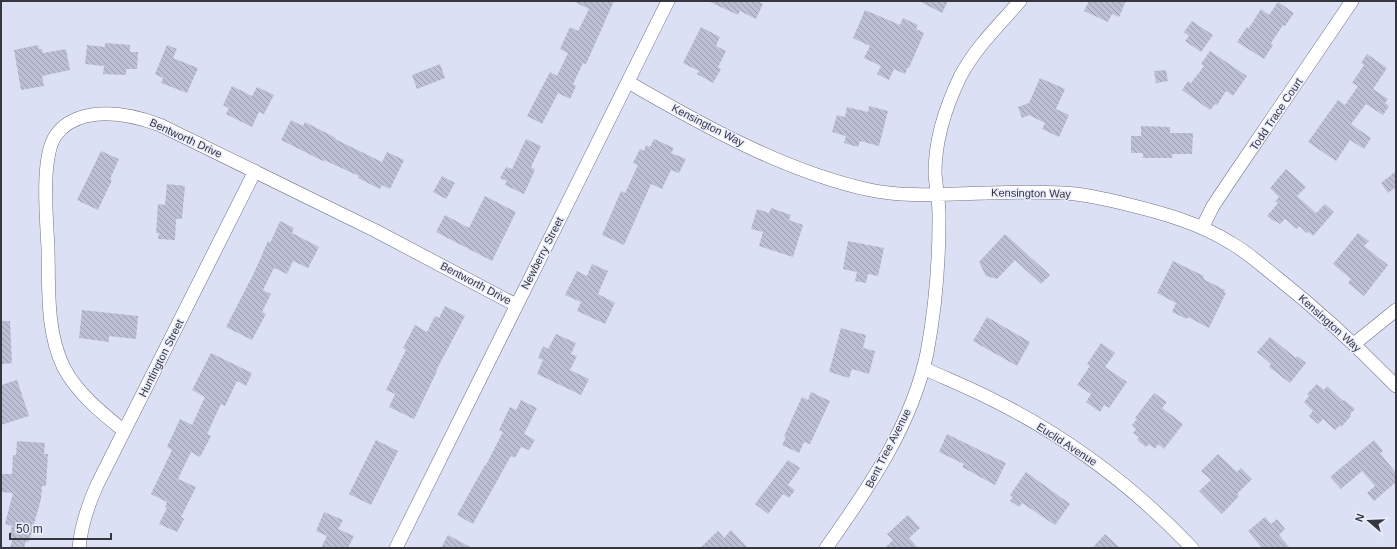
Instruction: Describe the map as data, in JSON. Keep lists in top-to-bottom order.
{
  "streets": {
    "street": [
      "Todd Trace Court",
      "Kensington Way",
      "Bentworth Drive",
      "Newberry Street",
      "Huntington Street",
      "Euclid Avenue",
      "Bent Tree Avenue"
    ]
  },
  "crossings": [
    ["Todd Trace Court", "Kensington Way"],
    ["Kensington Way", "Newberry Street"],
    ["Kensington Way", "Bent Tree Avenue"],
    ["Bentworth Drive", "Newberry Street"],
    ["Bentworth Drive", "Huntington Street"],
    ["Euclid Avenue", "Bent Tree Avenue"]
  ],
  "scale_bar": "50 m",
  "north": "left"
}
